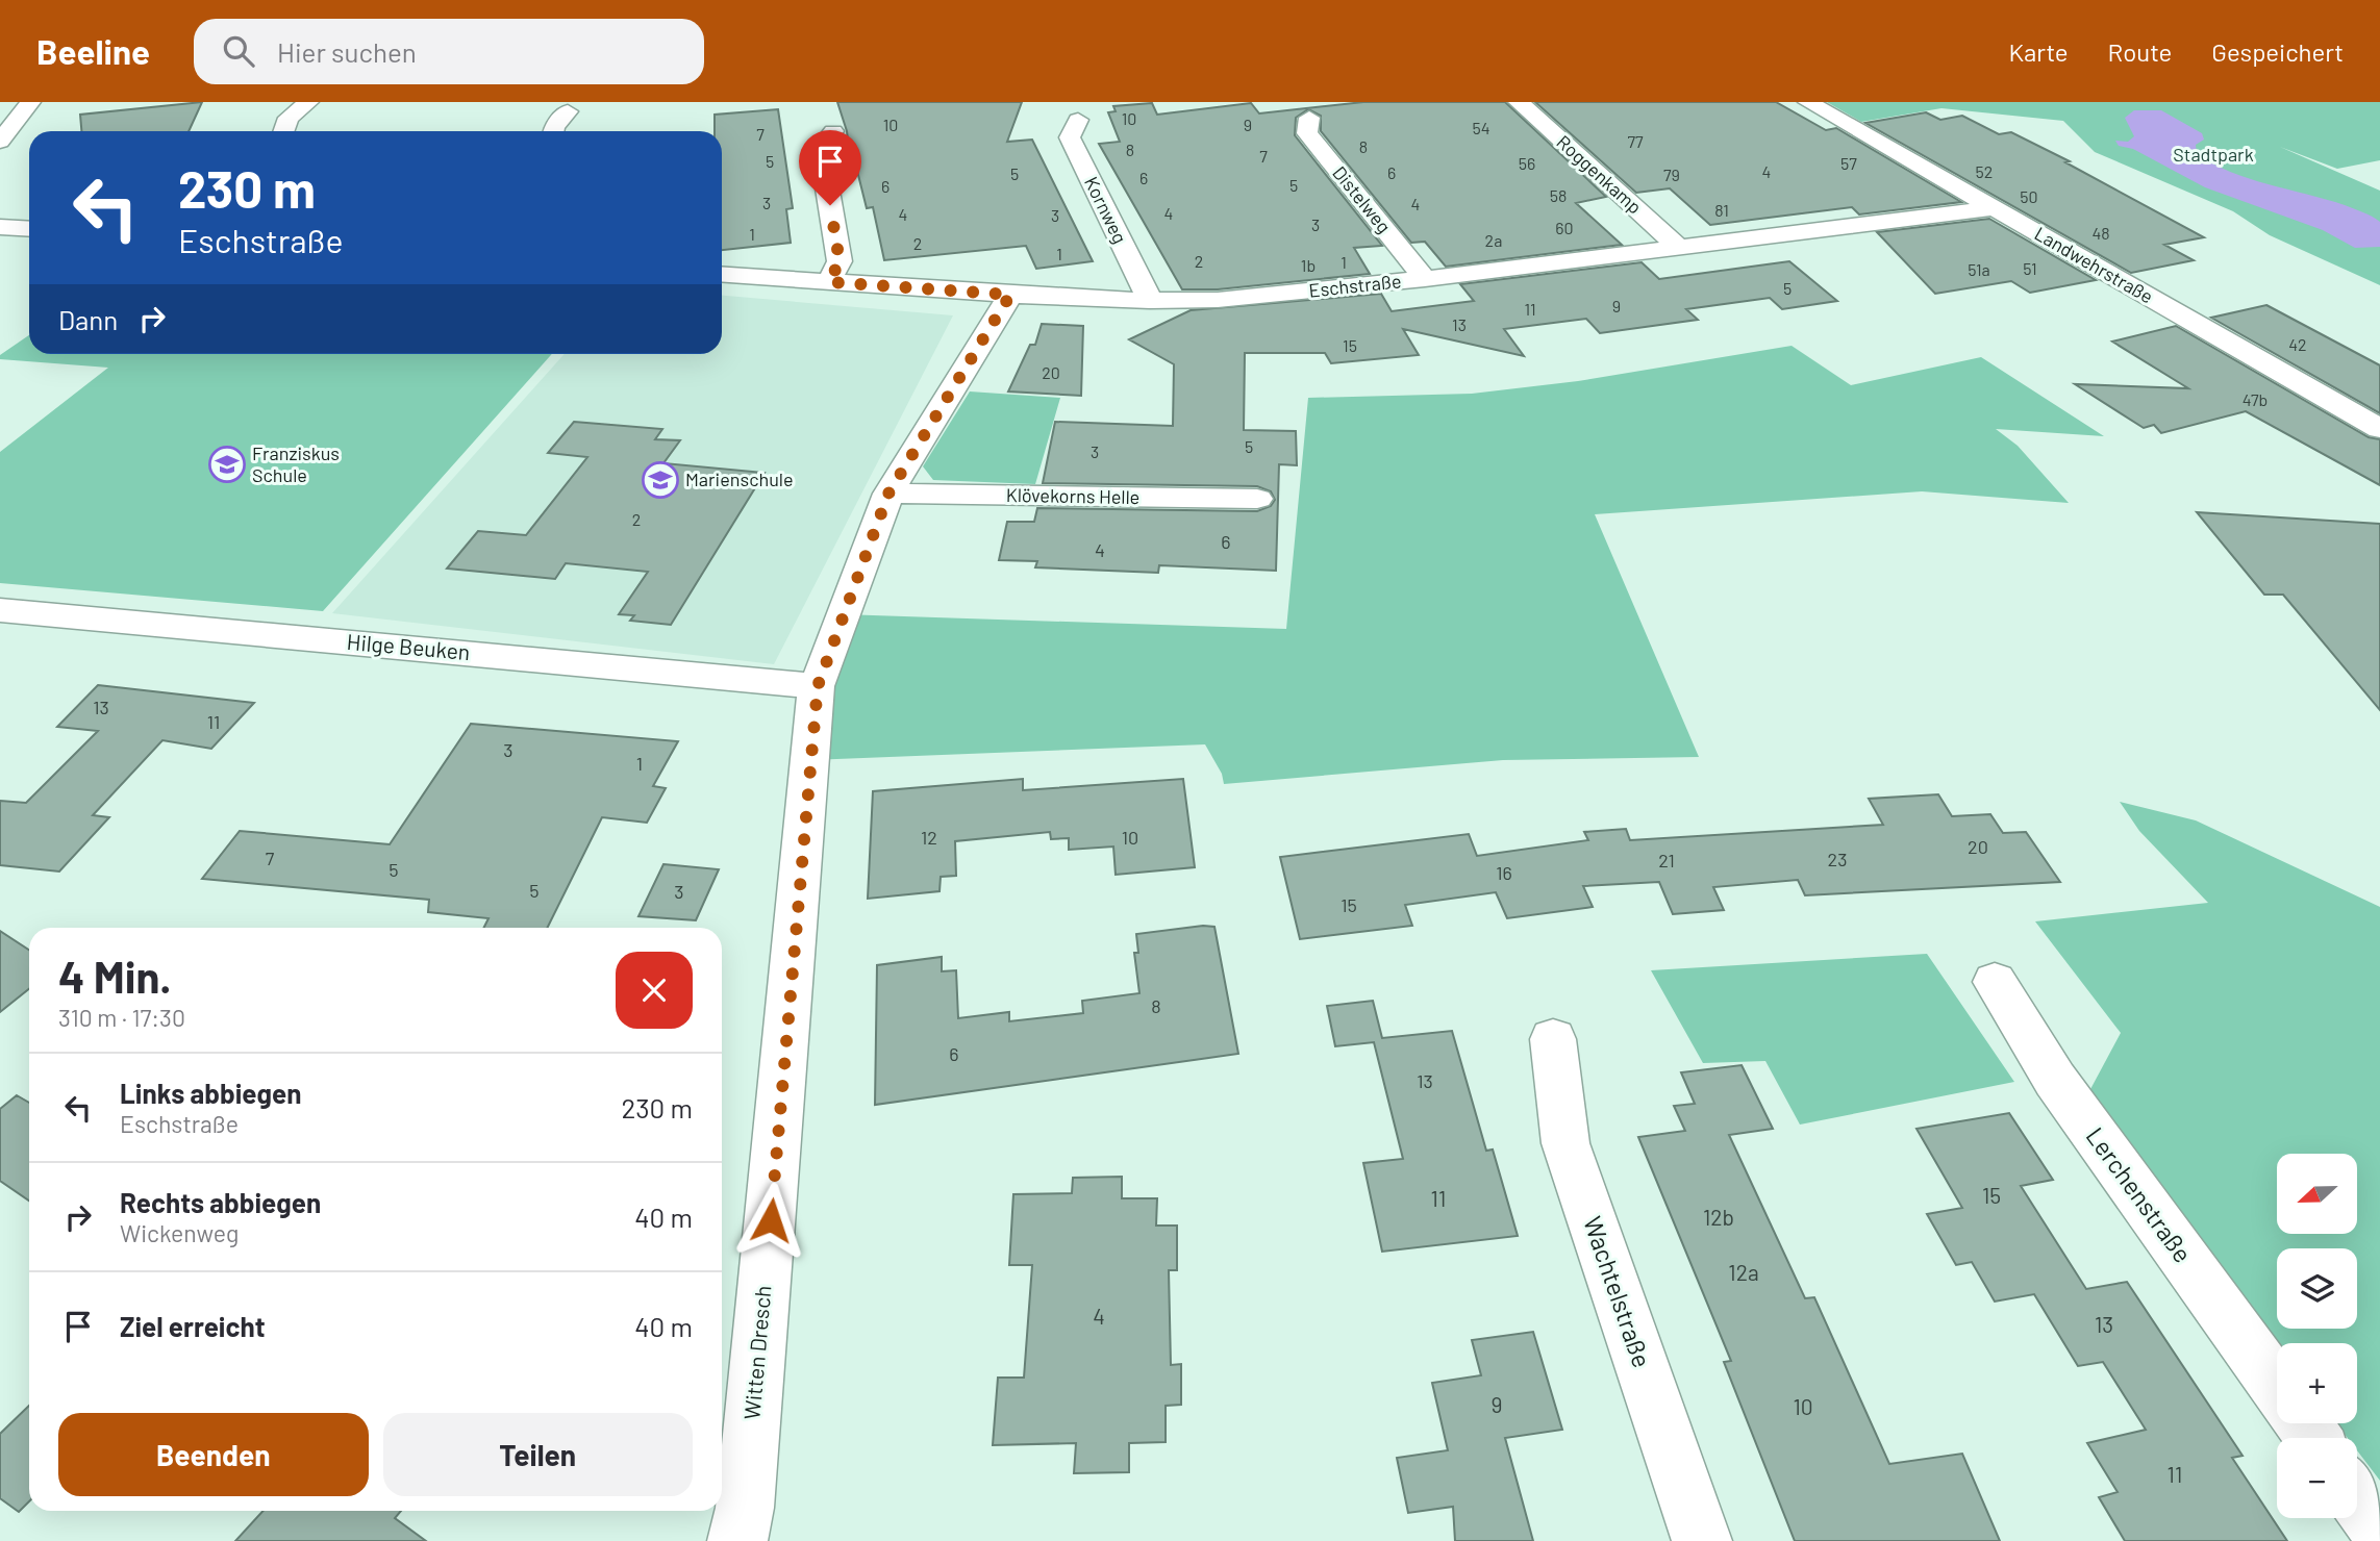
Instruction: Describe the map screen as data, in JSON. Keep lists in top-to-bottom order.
{
  "streets": {
    "street": [
      "Roggenkamp",
      "Distelweg",
      "Kornweg",
      "Landwehrstraße",
      "Eschstraße",
      "Klövekorns Helle",
      "Hilge Beuken",
      "Lerchenstraße",
      "Wachtelstraße",
      "Witten Dresch"
    ]
  },
  "crossings": [
    ["Roggenkamp", "Eschstraße"],
    ["Distelweg", "Eschstraße"],
    ["Kornweg", "Eschstraße"],
    ["Landwehrstraße", "Eschstraße"],
    ["Eschstraße", "Witten Dresch"],
    ["Klövekorns Helle", "Witten Dresch"],
    ["Hilge Beuken", "Witten Dresch"]
  ],
  "parks": ["Stadtpark"],
  "places": {
    "school or university": ["Franziskus Schule", "Marienschule"]
  },
  "house_numbers": [
    "10",
    "10",
    "9",
    "54",
    "7",
    "77",
    "8",
    "8",
    "7",
    "5",
    "56",
    "57",
    "4",
    "52",
    "6",
    "5",
    "79",
    "6",
    "5",
    "6",
    "58",
    "50",
    "3",
    "4",
    "81",
    "4",
    "4",
    "3",
    "3",
    "60",
    "48",
    "1",
    "2a",
    "2",
    "1",
    "2",
    "1",
    "1b",
    "51",
    "51a",
    "5",
    "9",
    "11",
    "13",
    "42",
    "15",
    "20",
    "47b",
    "5",
    "3",
    "2",
    "6",
    "4",
    "13",
    "11",
    "3",
    "1",
    "12",
    "10",
    "20",
    "7",
    "23",
    "21",
    "5",
    "16",
    "5",
    "3",
    "15",
    "8",
    "6",
    "13",
    "15",
    "11",
    "12b",
    "12a",
    "4",
    "13",
    "9",
    "10",
    "11"
  ],
  "north": "left",
  "page": {
    "header": "Beeline",
    "search": "Hier suchen",
    "nav": ["Karte", "Route", "Gespeichert"],
    "turn": ["230 m", "Eschstraße"],
    "then": "Dann",
    "heading": ["4 Min.", "310 m · 17:30"],
    "list": [
      {
        "name": "Links abbiegen",
        "note": "Eschstraße",
        "value": "230 m"
      },
      {
        "name": "Rechts abbiegen",
        "note": "Wickenweg",
        "value": "40 m"
      },
      {
        "name": "Ziel erreicht",
        "value": "40 m"
      }
    ],
    "map_buttons": ["+", "−"],
    "buttons": ["Beenden", "Teilen"]
  }
}
